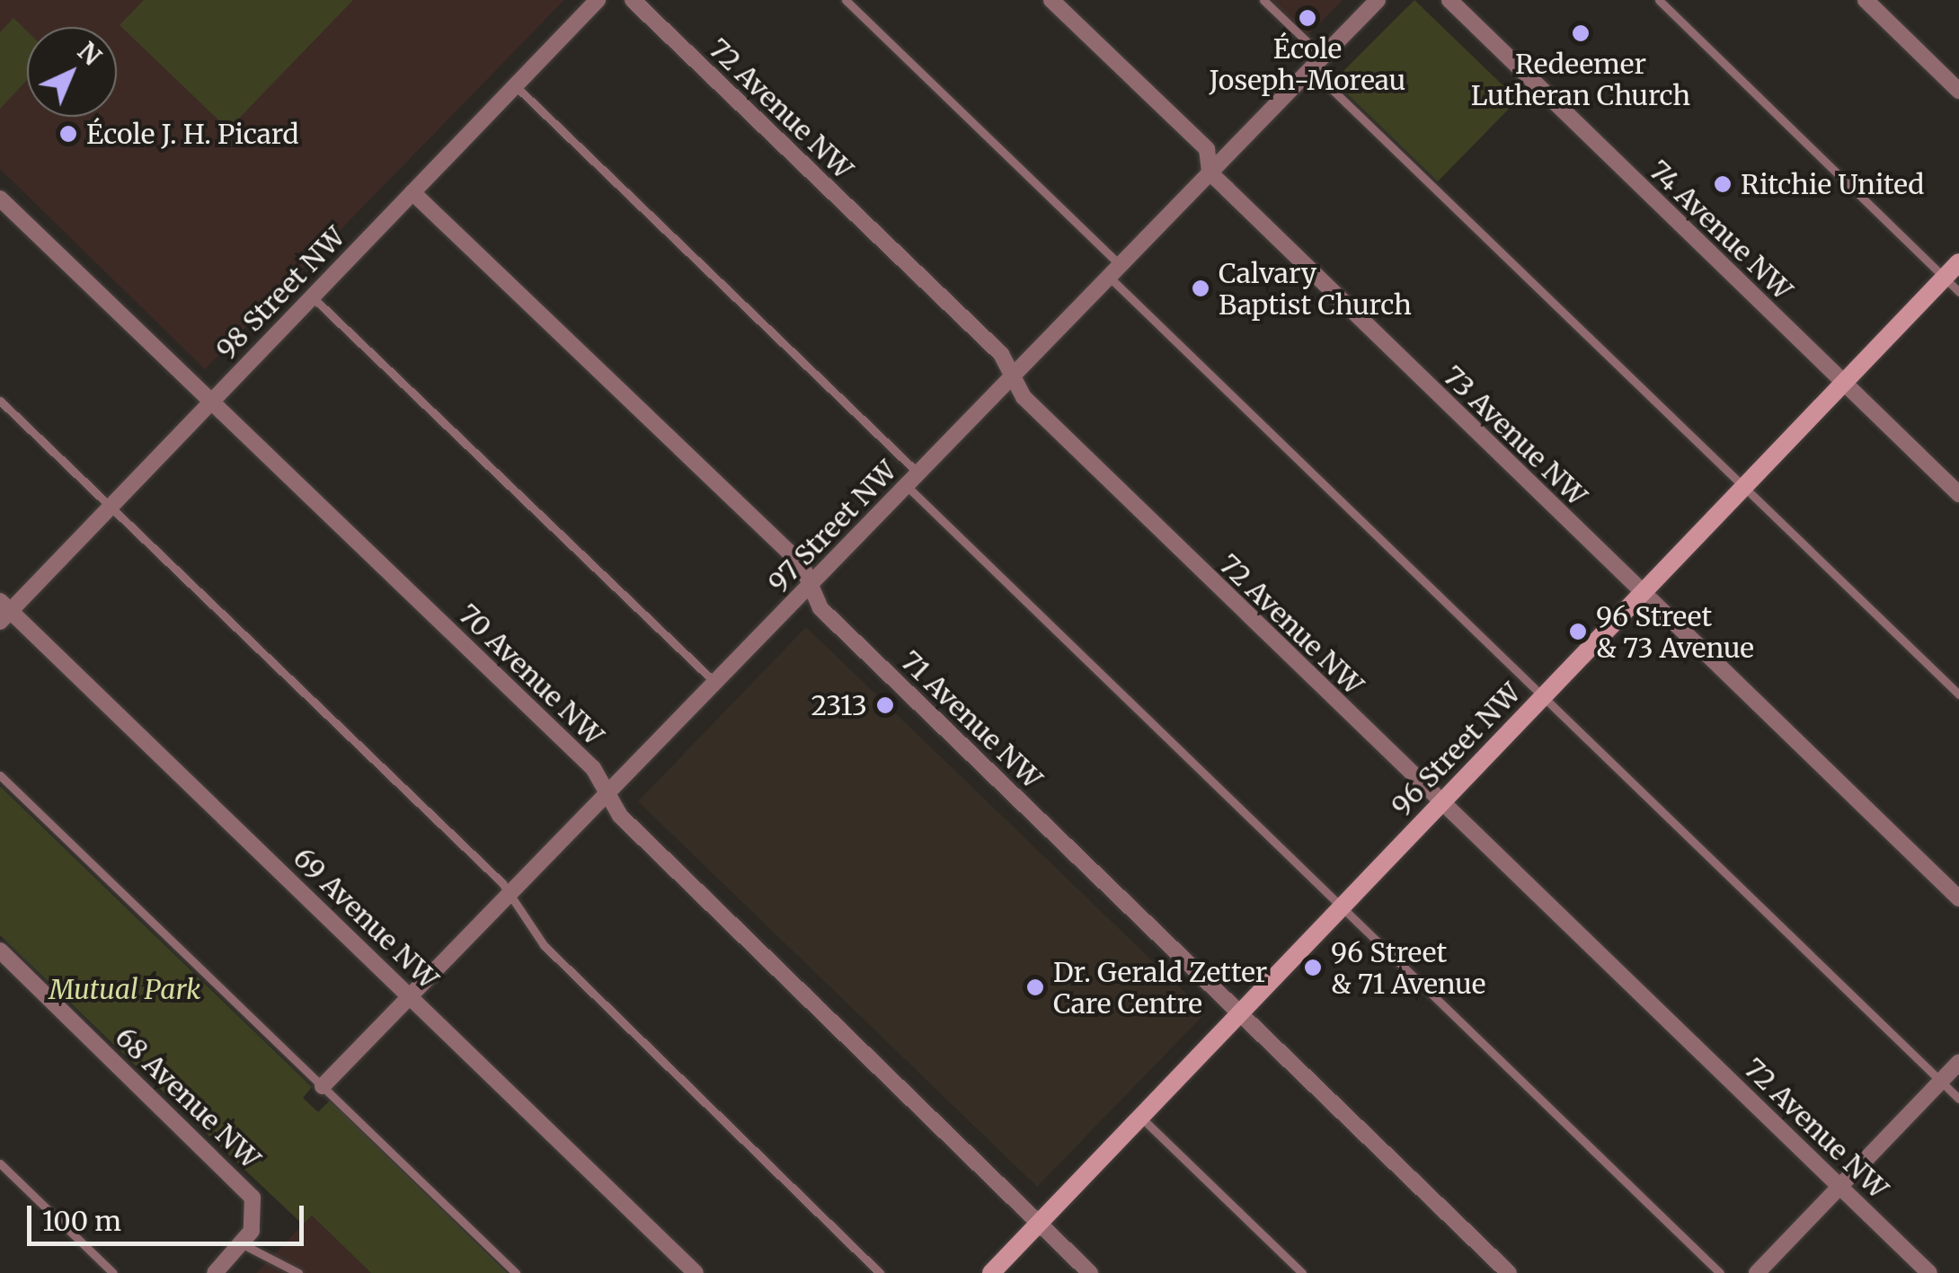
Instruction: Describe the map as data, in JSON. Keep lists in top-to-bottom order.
{
  "streets": {
    "street": [
      "72 Avenue NW",
      "74 Avenue NW",
      "98 Street NW",
      "73 Avenue NW",
      "97 Street NW",
      "70 Avenue NW",
      "71 Avenue NW",
      "96 Street NW",
      "69 Avenue NW",
      "68 Avenue NW"
    ]
  },
  "crossings": [
    ["72 Avenue NW", "97 Street NW"],
    ["72 Avenue NW", "96 Street NW"],
    ["74 Avenue NW", "96 Street NW"],
    ["98 Street NW", "70 Avenue NW"],
    ["98 Street NW", "71 Avenue NW"],
    ["98 Street NW", "69 Avenue NW"],
    ["73 Avenue NW", "97 Street NW"],
    ["73 Avenue NW", "96 Street NW"],
    ["97 Street NW", "70 Avenue NW"],
    ["97 Street NW", "71 Avenue NW"],
    ["97 Street NW", "69 Avenue NW"],
    ["70 Avenue NW", "96 Street NW"],
    ["71 Avenue NW", "96 Street NW"]
  ],
  "parks": ["Mutual Park"],
  "places": [
    "École Joseph-Moreau",
    "Redeemer Lutheran Church",
    "École J. H. Picard",
    "Ritchie United",
    "Calvary Baptist Church",
    "96 Street & 73 Avenue",
    "2313",
    "96 Street & 71 Avenue",
    "Dr. Gerald Zetter Care Centre"
  ],
  "scale_bar": "100 m",
  "north": "top right"
}
